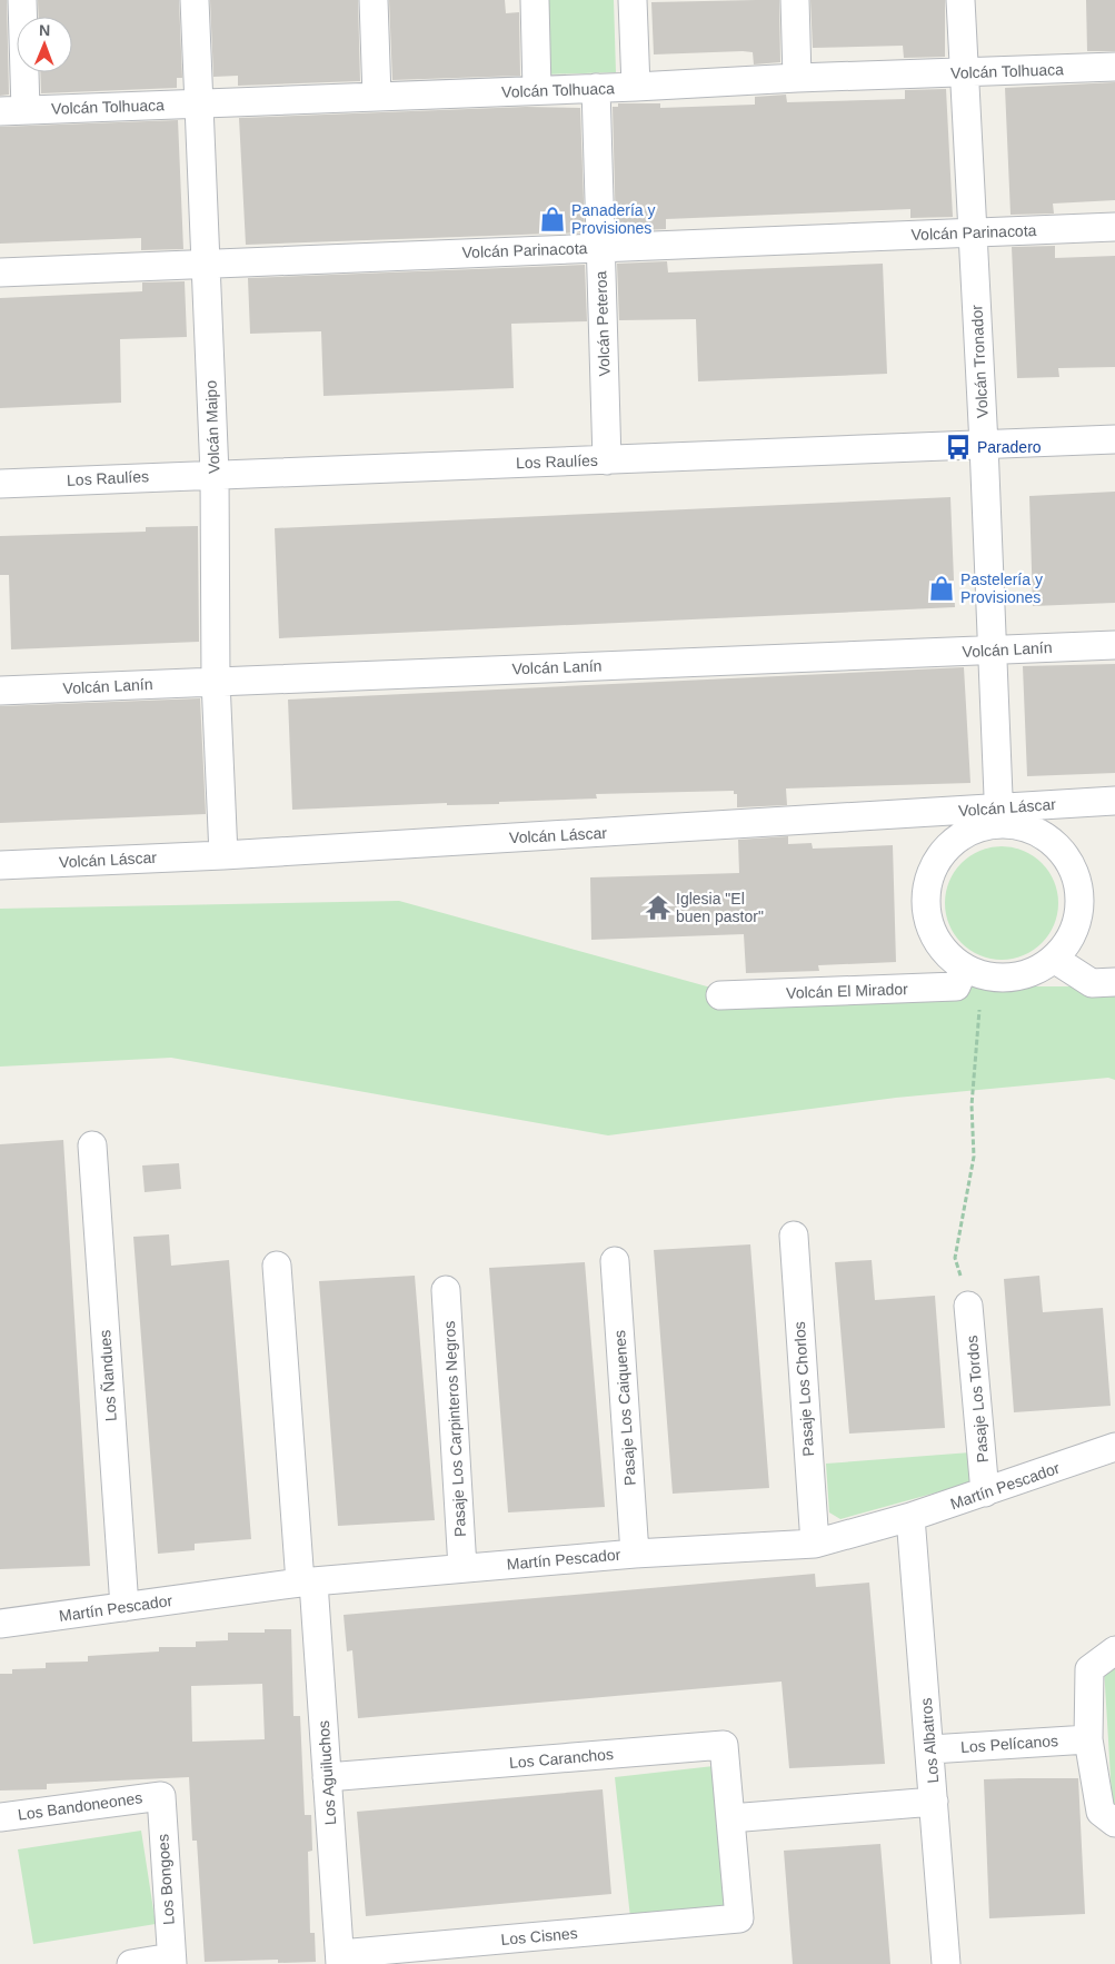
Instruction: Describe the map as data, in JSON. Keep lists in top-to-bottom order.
{
  "streets": {
    "street": [
      "Volcán Tolhuaca",
      "Volcán Parinacota",
      "Volcán Peteroa",
      "Volcán Tronador",
      "Volcán Maipo",
      "Los Raulíes",
      "Volcán Lanín",
      "Volcán Láscar",
      "Volcán El Mirador",
      "Los Ñandues",
      "Pasaje Los Chorlos",
      "Pasaje Los Tordos",
      "Pasaje Los Caiquenes",
      "Pasaje Los Carpinteros Negros",
      "Martín Pescador",
      "Los Albatros",
      "Los Pelícanos",
      "Los Caranchos",
      "Los Aguiluchos",
      "Los Bandoneones",
      "Los Bongoes",
      "Los Cisnes"
    ]
  },
  "crossings": [
    ["Volcán Tolhuaca", "Volcán Peteroa"],
    ["Volcán Tolhuaca", "Volcán Tronador"],
    ["Volcán Tolhuaca", "Volcán Maipo"],
    ["Volcán Parinacota", "Volcán Peteroa"],
    ["Volcán Parinacota", "Volcán Tronador"],
    ["Volcán Parinacota", "Volcán Maipo"],
    ["Volcán Peteroa", "Los Raulíes"],
    ["Volcán Tronador", "Los Raulíes"],
    ["Volcán Tronador", "Volcán Lanín"],
    ["Volcán Tronador", "Volcán Láscar"],
    ["Volcán Tronador", "Volcán El Mirador"],
    ["Volcán Maipo", "Los Raulíes"],
    ["Volcán Maipo", "Volcán Lanín"],
    ["Volcán Maipo", "Volcán Láscar"],
    ["Volcán Láscar", "Volcán El Mirador"],
    ["Los Ñandues", "Martín Pescador"],
    ["Pasaje Los Chorlos", "Martín Pescador"],
    ["Pasaje Los Tordos", "Martín Pescador"],
    ["Pasaje Los Caiquenes", "Martín Pescador"],
    ["Pasaje Los Carpinteros Negros", "Martín Pescador"],
    ["Martín Pescador", "Los Albatros"],
    ["Martín Pescador", "Los Aguiluchos"],
    ["Los Albatros", "Los Pelícanos"],
    ["Los Caranchos", "Los Aguiluchos"],
    ["Los Caranchos", "Los Cisnes"],
    ["Los Aguiluchos", "Los Cisnes"],
    ["Los Bandoneones", "Los Bongoes"]
  ],
  "places": {
    "shop": ["Panadería y Provisiones", "Pastelería y Provisiones"],
    "bus stop": ["Paradero"],
    "temple": ["Iglesia \"El buen pastor\""]
  },
  "north": "top"
}
